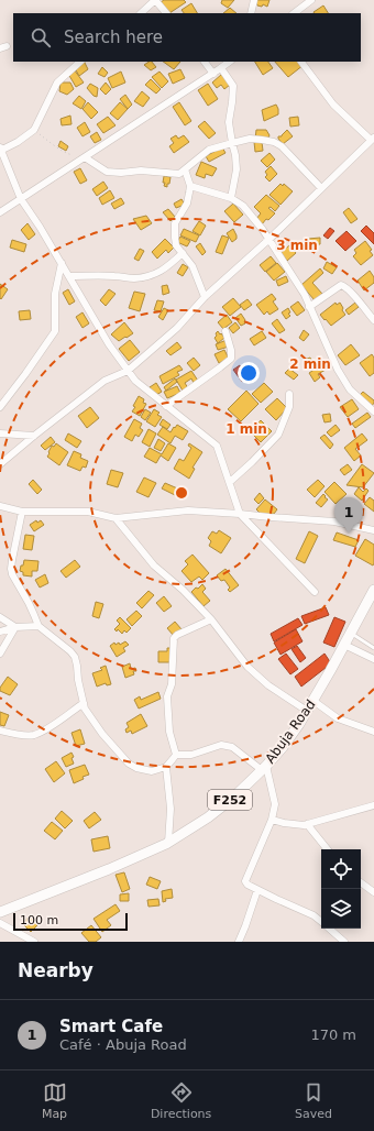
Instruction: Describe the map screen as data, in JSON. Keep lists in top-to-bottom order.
{
  "streets": {
    "main road": ["Abuja Road", "F252"]
  },
  "scale_bar": "100 m",
  "page": {
    "search": "Search here",
    "pins": "1",
    "scale": "100 m",
    "heading": "Nearby",
    "list": [
      {
        "mark": "1",
        "name": "Smart Cafe",
        "note": "Café · Abuja Road",
        "value": "170 m"
      }
    ],
    "nav": ["Map", "Directions", "Saved"]
  },
  "rings": ["3 min", "2 min", "1 min"]
}
